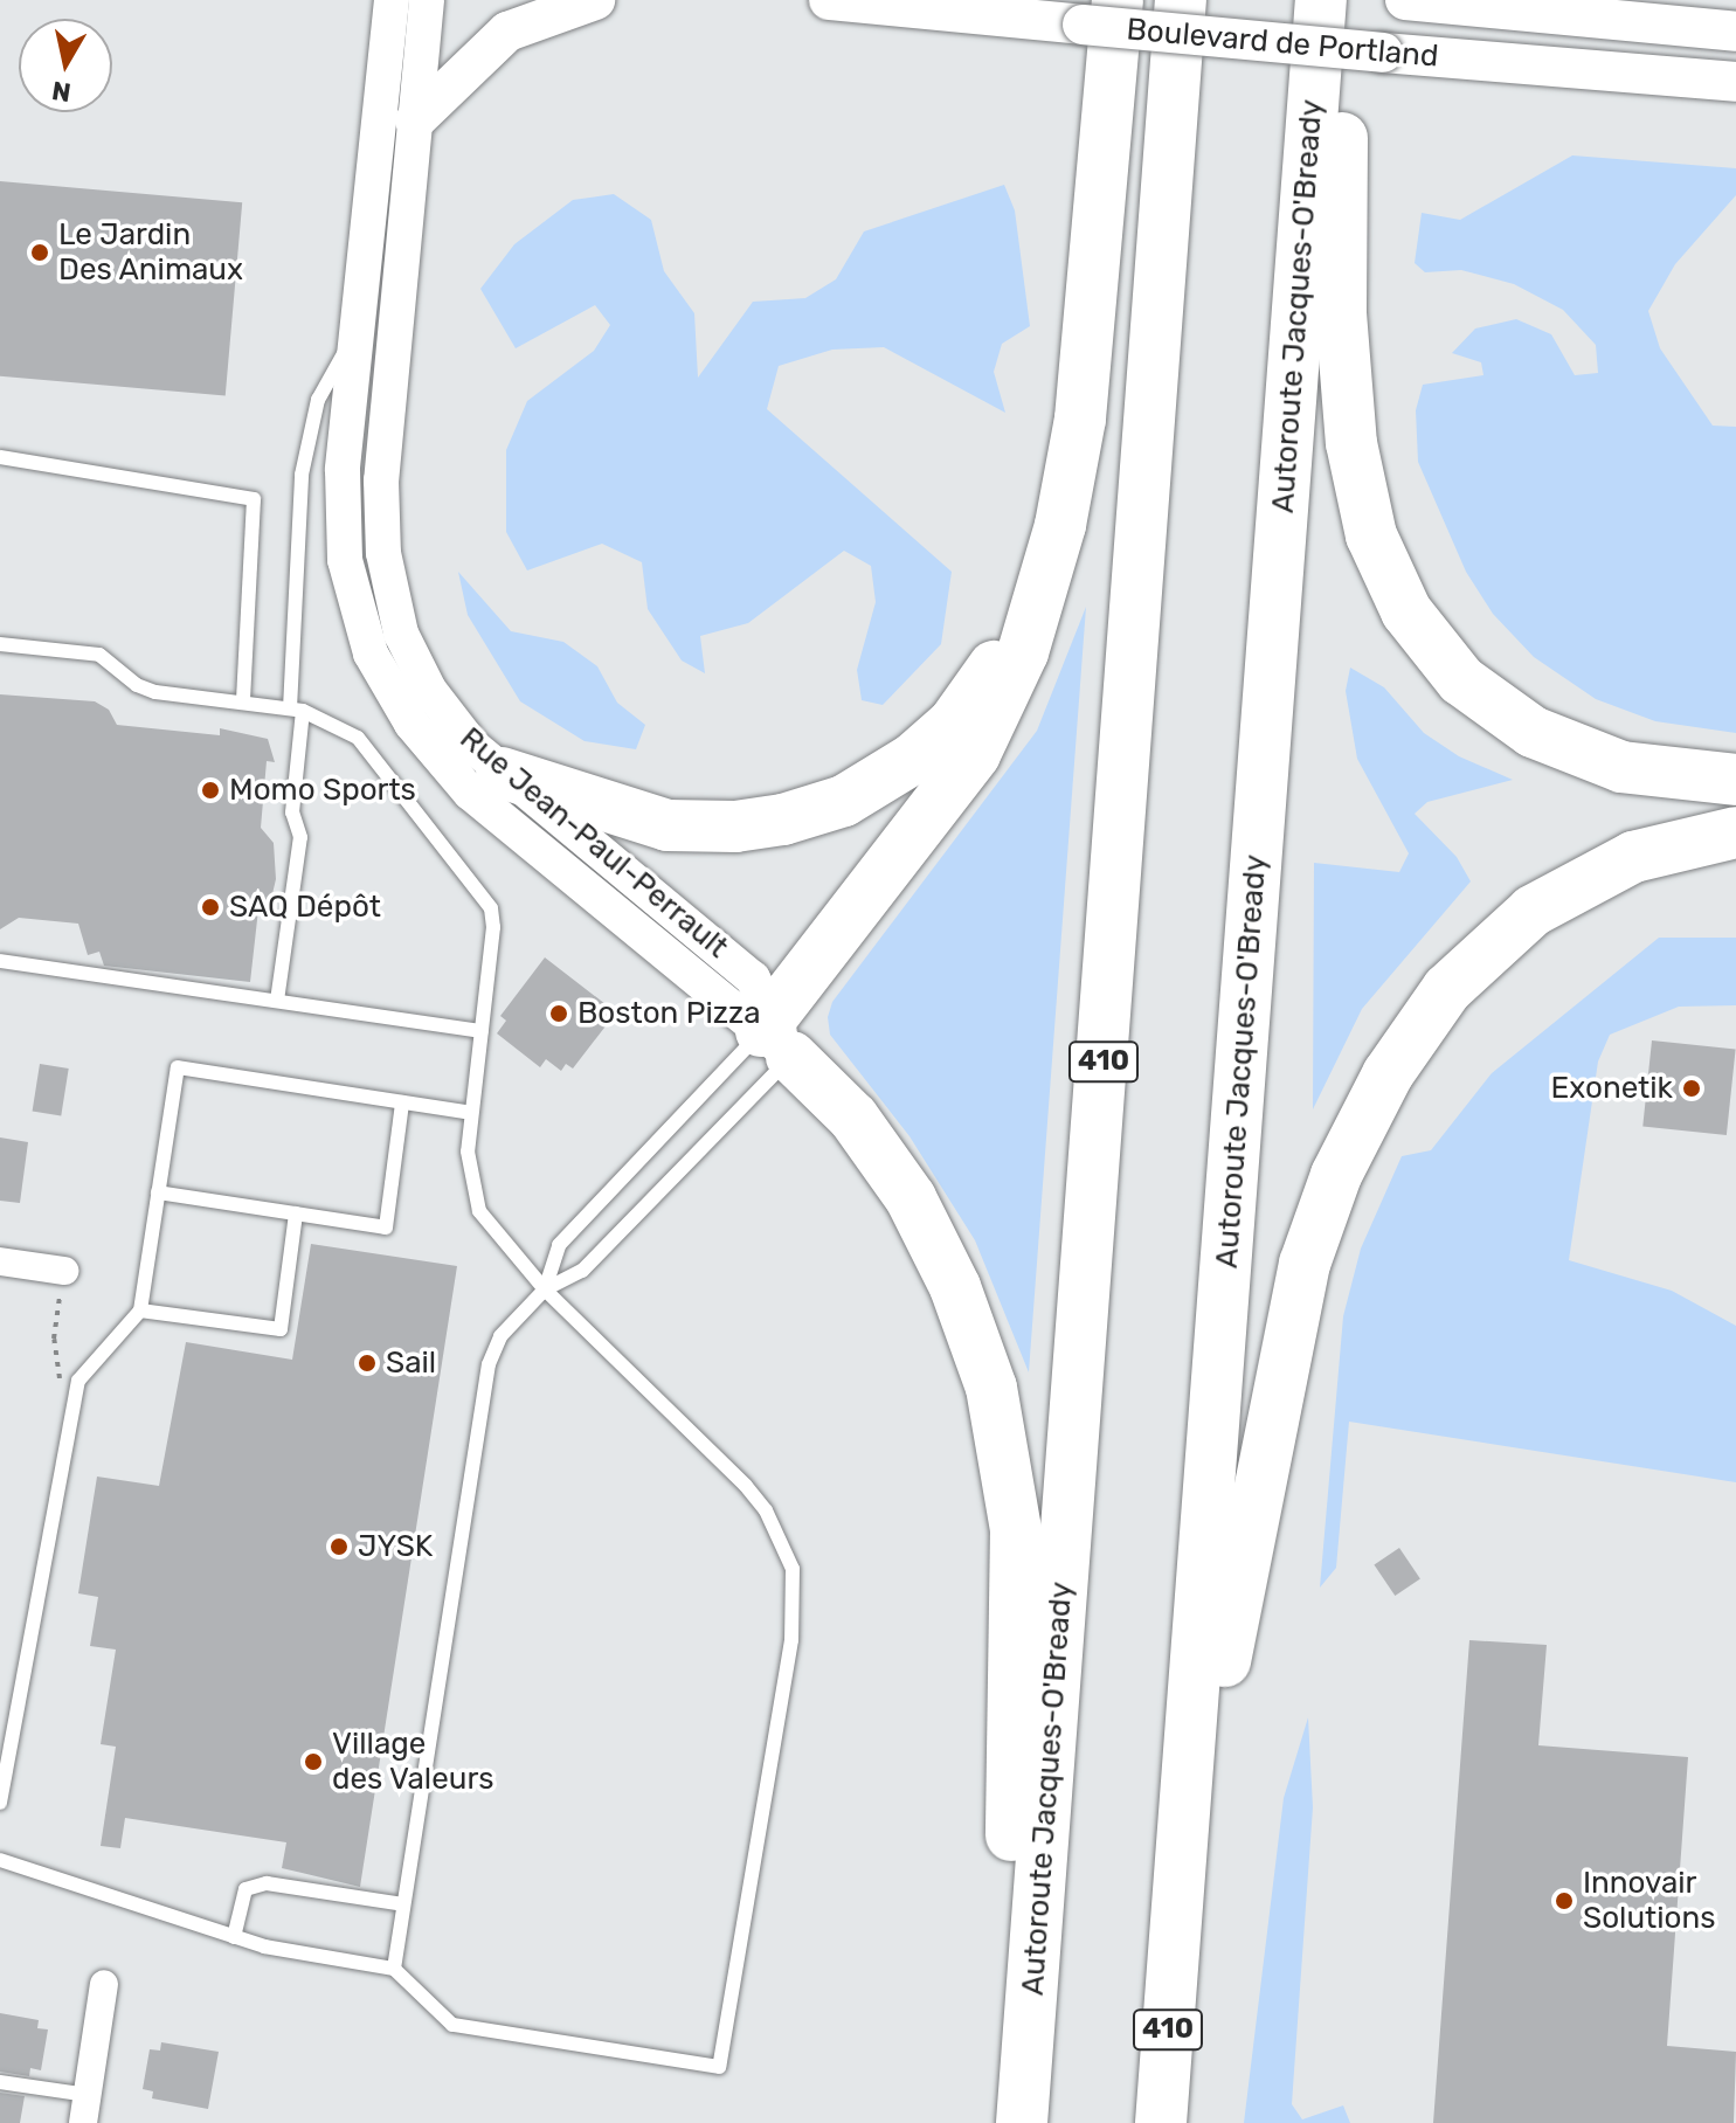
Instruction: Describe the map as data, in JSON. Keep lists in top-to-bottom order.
{
  "streets": {
    "highway": ["Autoroute Jacques-O'Bready", "410"],
    "main road": ["Boulevard de Portland"],
    "street": ["Rue Jean-Paul-Perrault"]
  },
  "places": [
    "Le Jardin Des Animaux",
    "Momo Sports",
    "SAQ Dépôt",
    "Boston Pizza",
    "Exonetik",
    "Sail",
    "JYSK",
    "Village des Valeurs",
    "Innovair Solutions"
  ],
  "north": "bottom"
}
